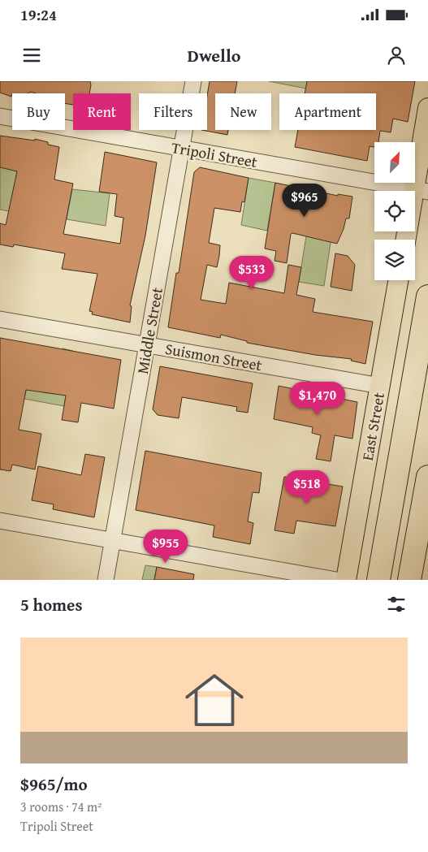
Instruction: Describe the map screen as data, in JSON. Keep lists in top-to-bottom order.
{
  "streets": {
    "main road": ["East Street"],
    "street": ["Tripoli Street", "Middle Street", "Suismon Street"]
  },
  "crossings": [
    ["Tripoli Street", "Middle Street"],
    ["Middle Street", "Suismon Street"],
    ["Suismon Street", "East Street"]
  ],
  "north": "top right",
  "page": {
    "status": "19:24",
    "header": "Dwello",
    "chip": [
      "Buy",
      "Rent",
      "Filters",
      "New",
      "Apartment"
    ],
    "price": [
      "$965",
      "$533",
      "$1,470",
      "$518",
      "$955"
    ],
    "heading": "5 homes",
    "list": [
      {
        "name": "$965/mo",
        "note": "3 rooms · 74 m² · Tripoli Street"
      }
    ]
  }
}
